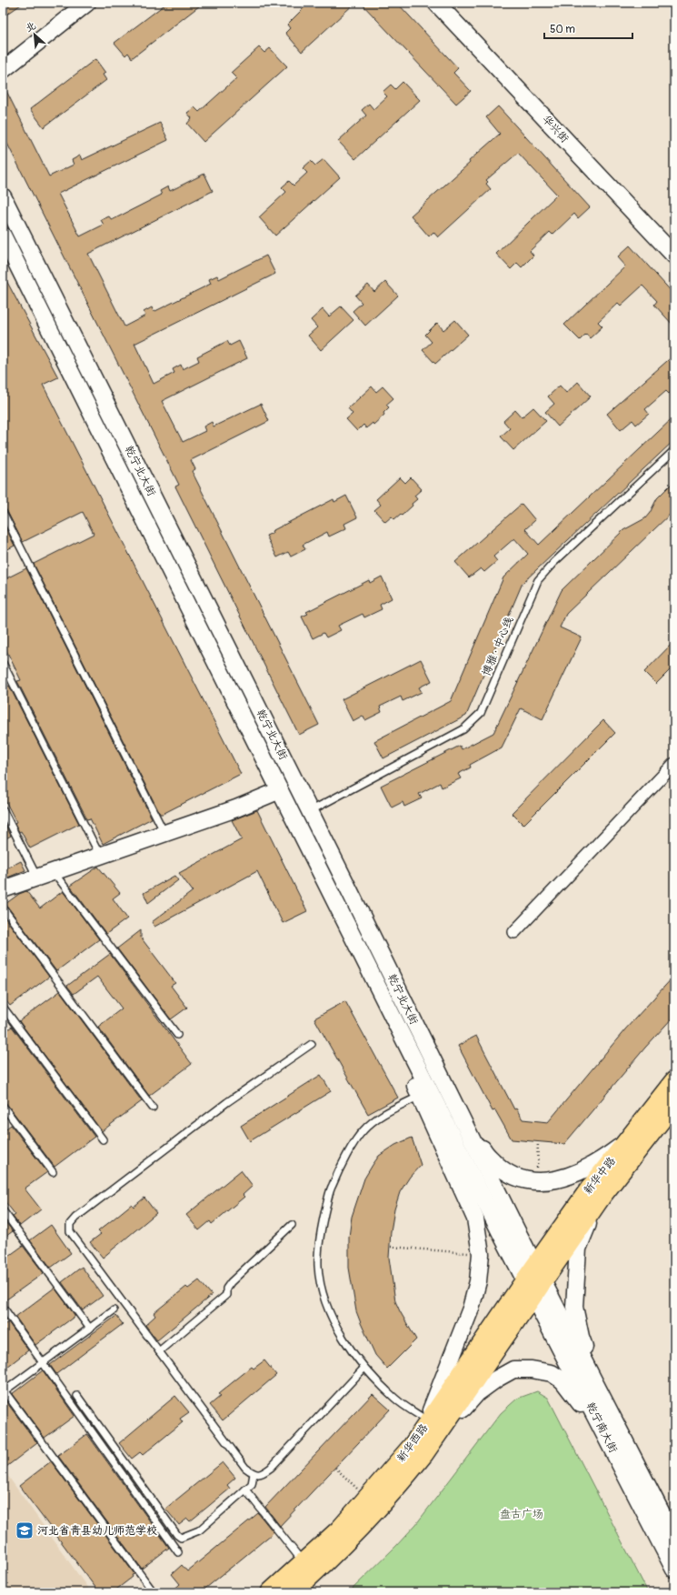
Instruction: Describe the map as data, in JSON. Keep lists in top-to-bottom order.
{
  "streets": {
    "main road": [
      "华兴街",
      "乾宁北大街",
      "新华中路",
      "乾宁南大街",
      "新华西路"
    ],
    "lane": ["博雅 · 中心线"]
  },
  "crossings": [
    ["乾宁北大街", "博雅 · 中心线"],
    ["乾宁北大街", "新华中路"],
    ["乾宁北大街", "乾宁南大街"],
    ["乾宁北大街", "新华西路"],
    ["新华中路", "乾宁南大街"],
    ["新华中路", "新华西路"],
    ["乾宁南大街", "新华西路"]
  ],
  "parks": ["盘古广场"],
  "places": {
    "school or university": ["河北省青县幼儿师范学校"]
  },
  "scale_bar": "50 m",
  "north": "top left"
}
